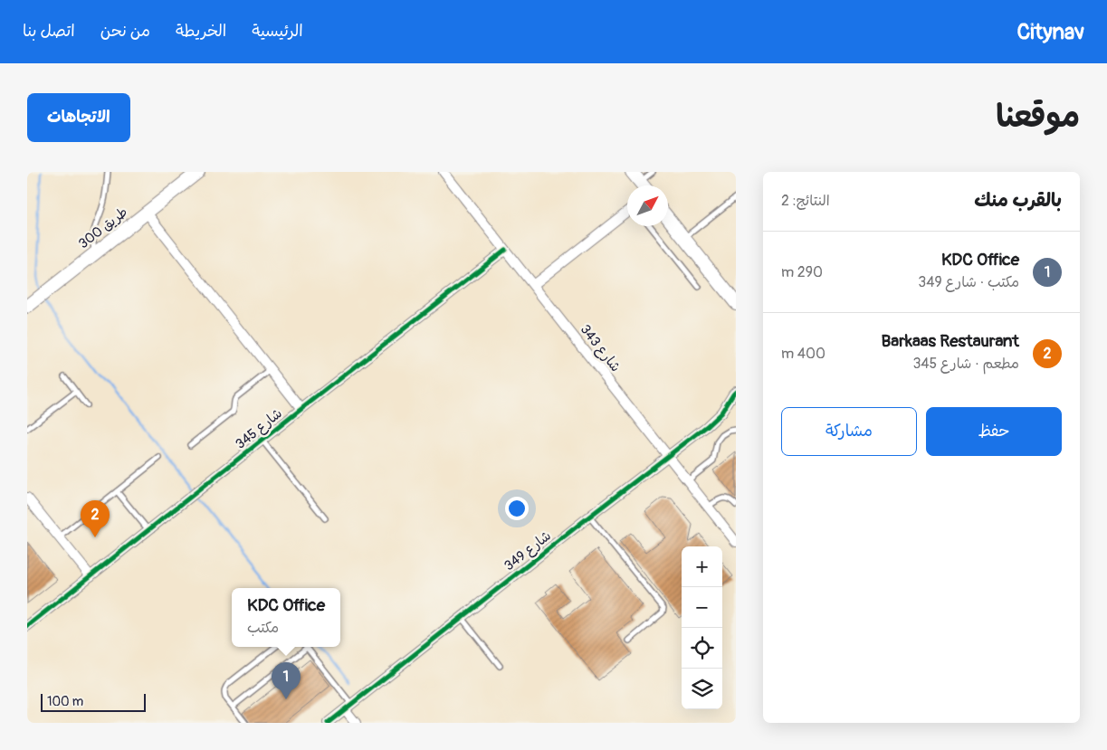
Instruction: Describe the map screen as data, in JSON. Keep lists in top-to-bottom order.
{
  "streets": {
    "main road": ["طريق 300"],
    "street": ["شارع 343", "شارع 345", "شارع 349"]
  },
  "crossings": [
    ["شارع 343", "شارع 345"],
    ["شارع 343", "شارع 349"]
  ],
  "scale_bar": "100 m",
  "north": "top right",
  "page": {
    "header": "Citynav",
    "nav": [
      "الرئيسية",
      "الخريطة",
      "من نحن",
      "اتصل بنا"
    ],
    "title": "موقعنا",
    "buttons": [
      "الاتجاهات",
      ["حفظ", "مشاركة"]
    ],
    "heading": ["بالقرب منك", "النتائج: 2"],
    "list": [
      {
        "mark": "1",
        "name": "KDC Office",
        "note": "مكتب · شارع 349",
        "value": "290 m"
      },
      {
        "mark": "2",
        "name": "Barkaas Restaurant",
        "note": "مطعم · شارع 345",
        "value": "400 m"
      }
    ],
    "pins": ["2", "1"],
    "map_buttons": ["+", "−"],
    "popup": ["KDC Office", "مكتب"],
    "scale": "100 m"
  }
}
